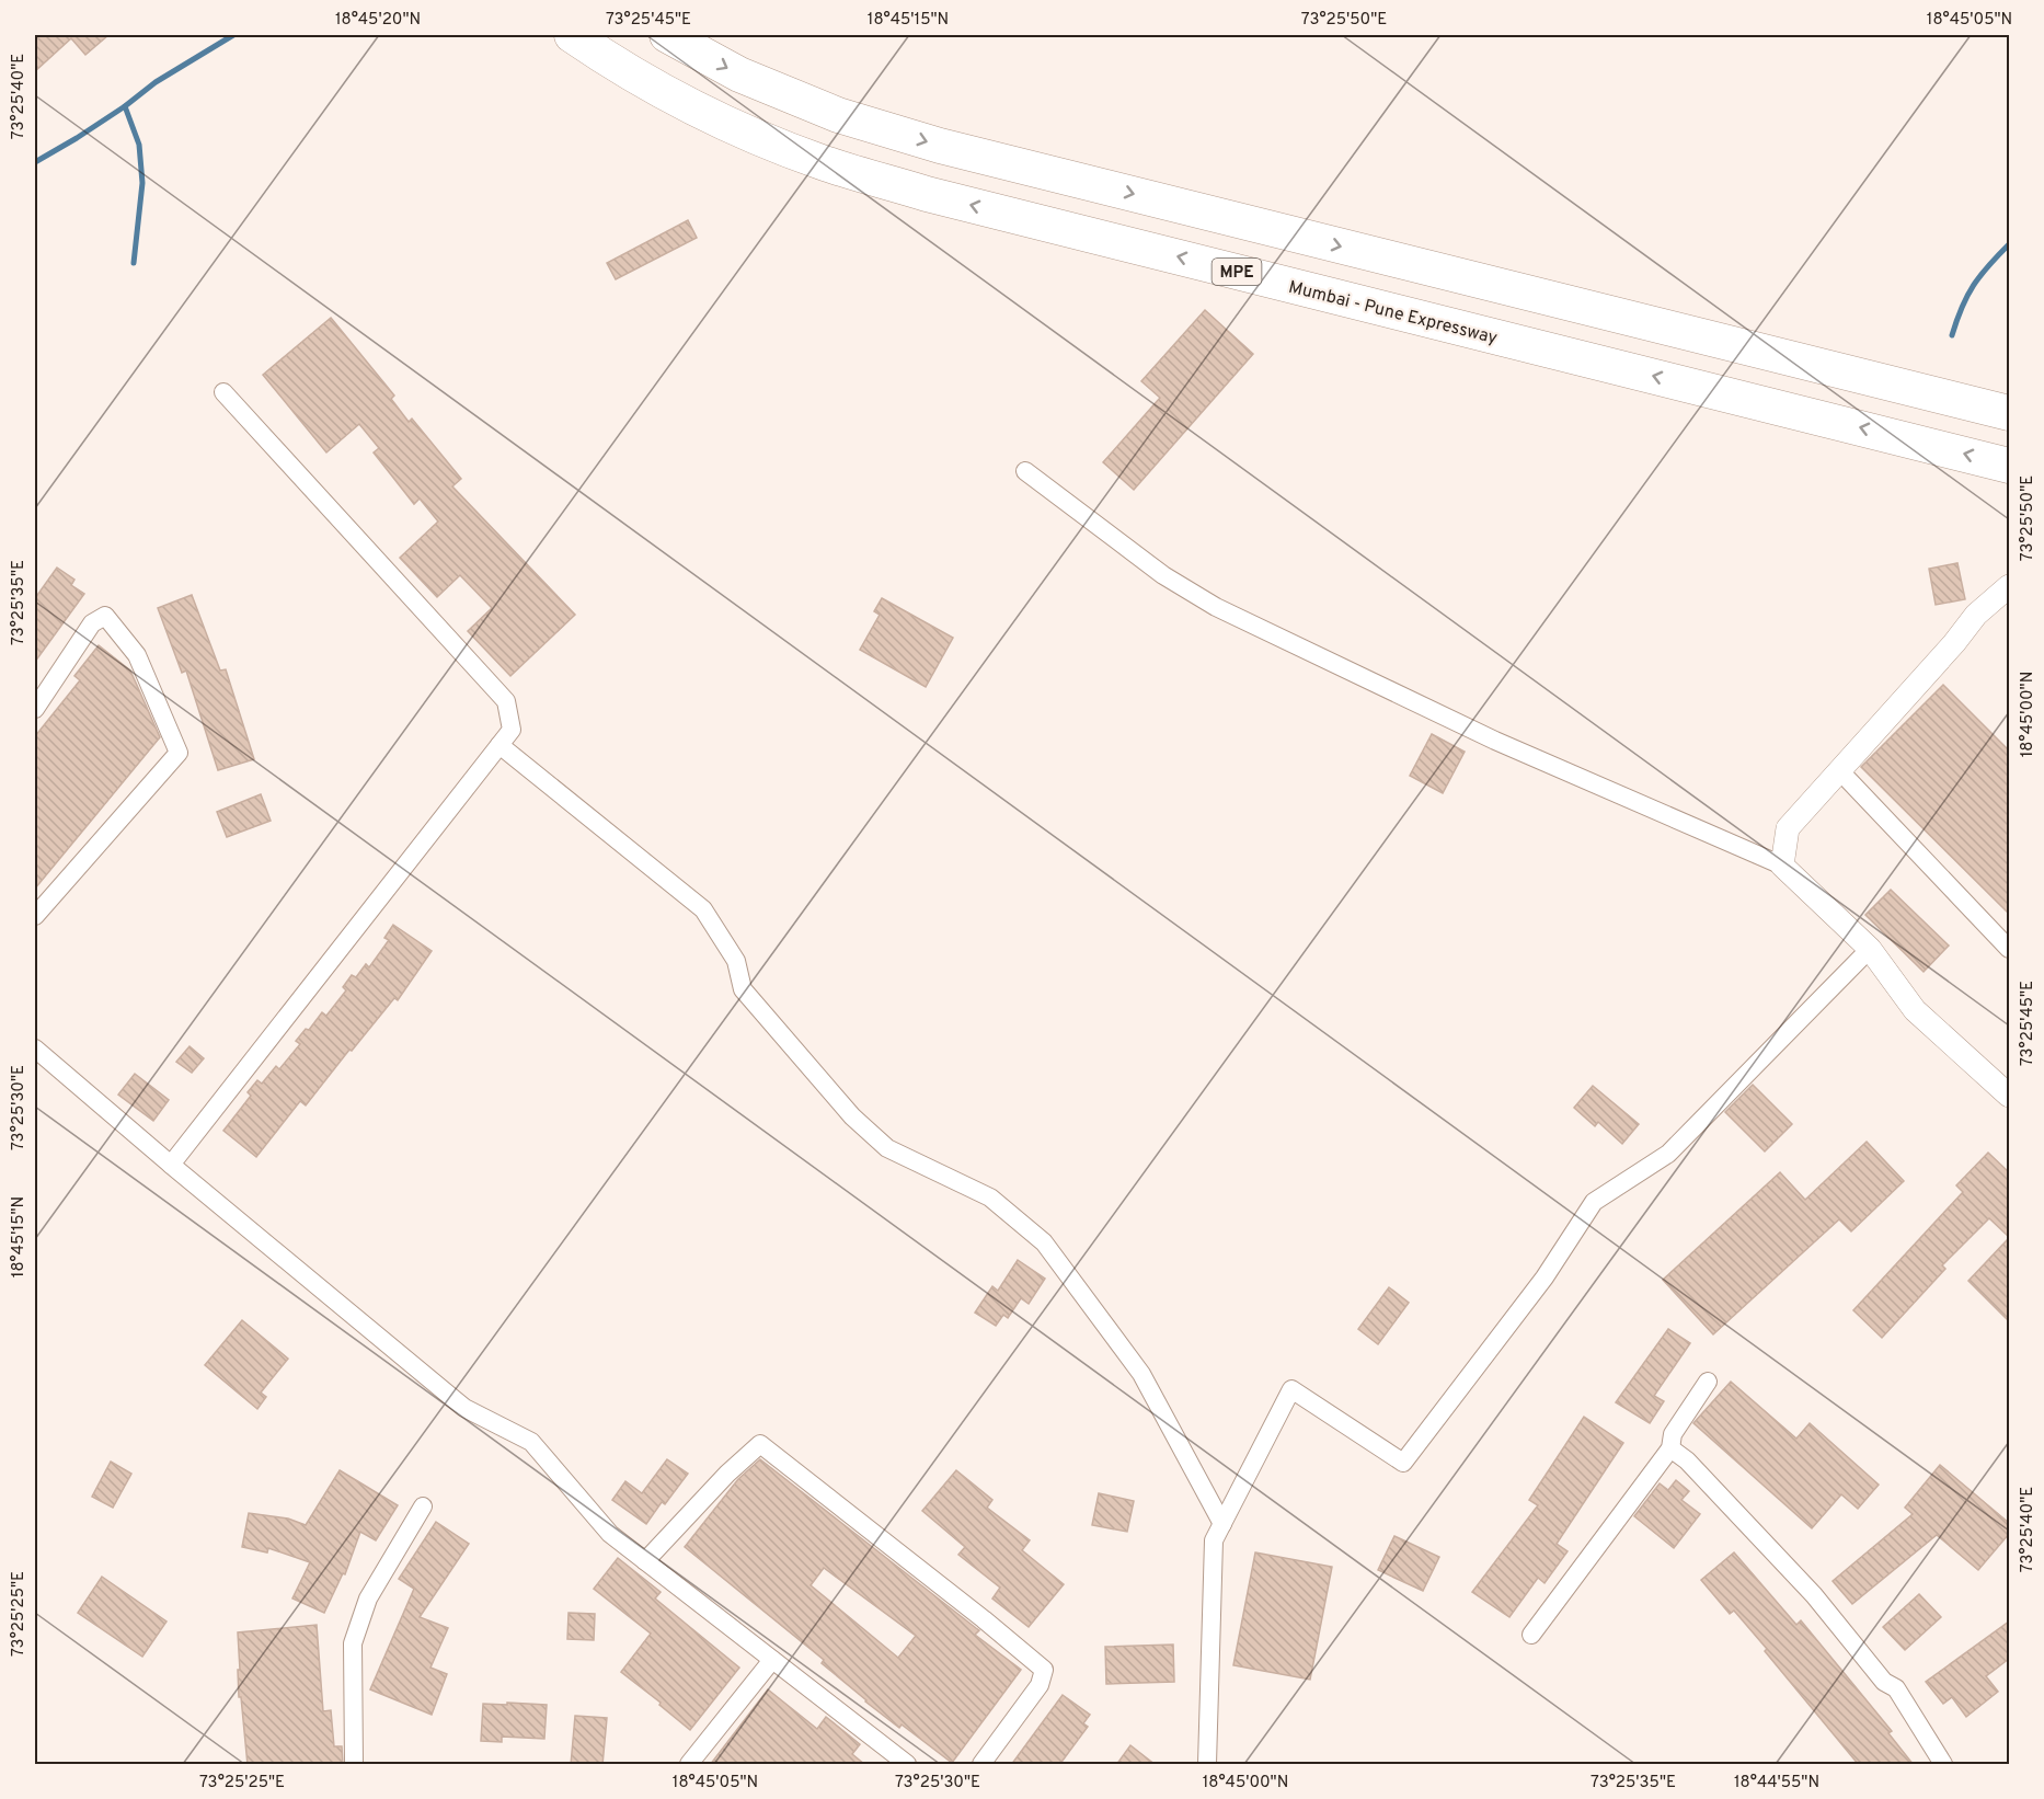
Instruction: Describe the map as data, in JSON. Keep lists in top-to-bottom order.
{
  "streets": {
    "highway": ["MPE", "Mumbai - Pune Expressway"]
  },
  "coordinates": [
    "18°45'20\"N",
    "73°25'45\"E",
    "18°45'15\"N",
    "73°25'50\"E",
    "18°45'05\"N",
    "73°25'40\"E",
    "73°25'35\"E",
    "18°45'00\"N",
    "73°25'30\"E",
    "73°25'25\"E",
    "18°44'55\"N"
  ]
}
